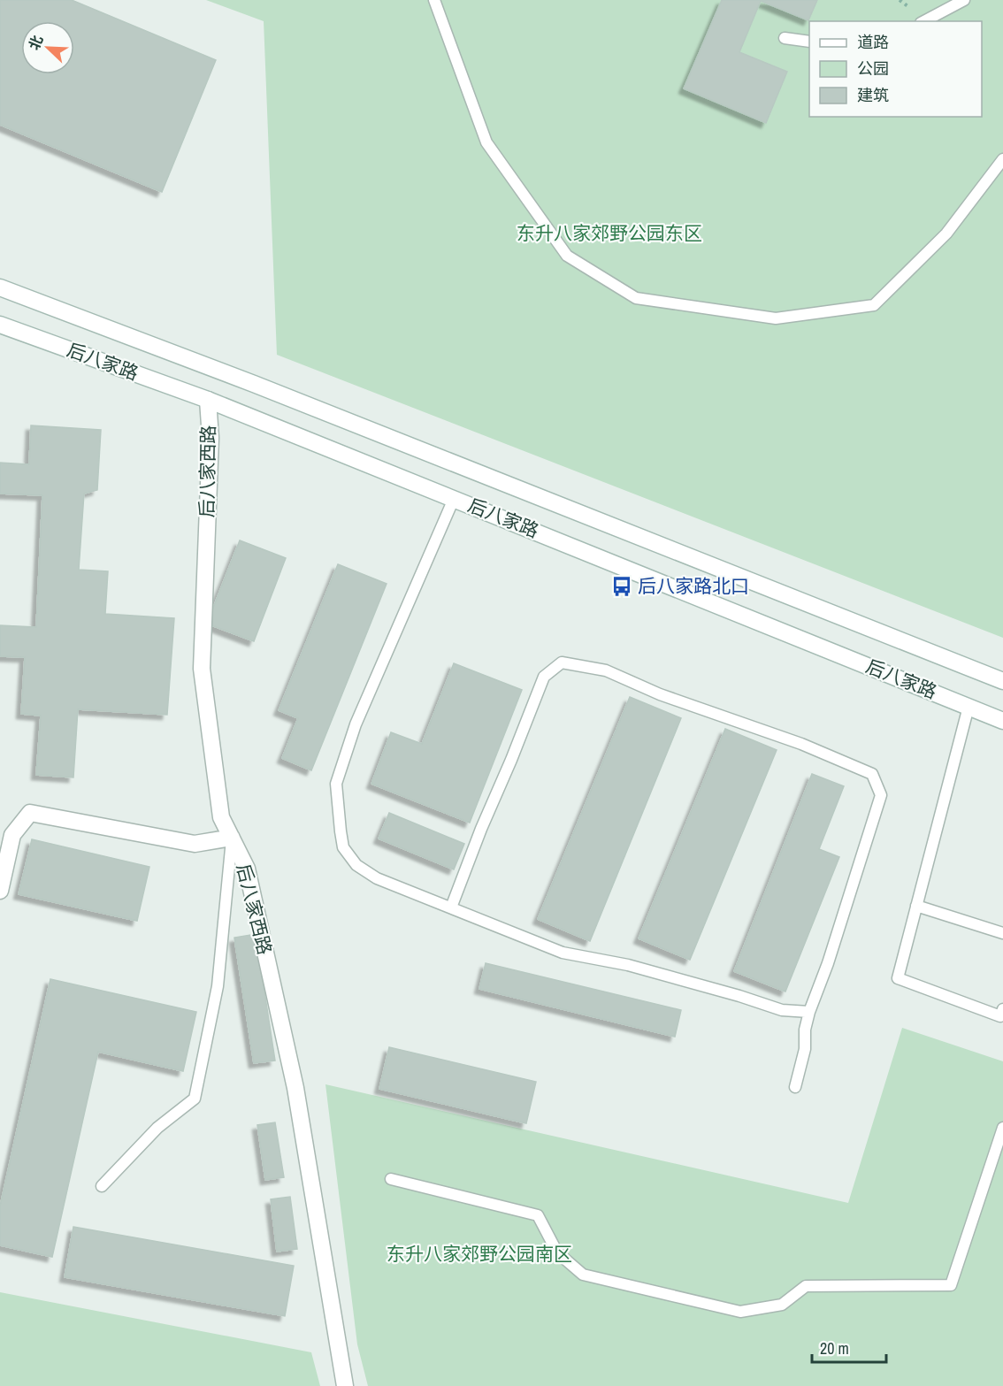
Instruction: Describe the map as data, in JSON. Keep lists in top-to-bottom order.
{
  "streets": {
    "main road": ["后八家路", "后八家西路"]
  },
  "crossings": [
    ["后八家路", "后八家西路"]
  ],
  "parks": ["东升八家郊野公园东区", "东升八家郊野公园南区"],
  "places": {
    "bus stop": ["后八家路北口"]
  },
  "legend": ["道路", "公园", "建筑"],
  "scale_bar": "20 m",
  "north": "top left"
}
